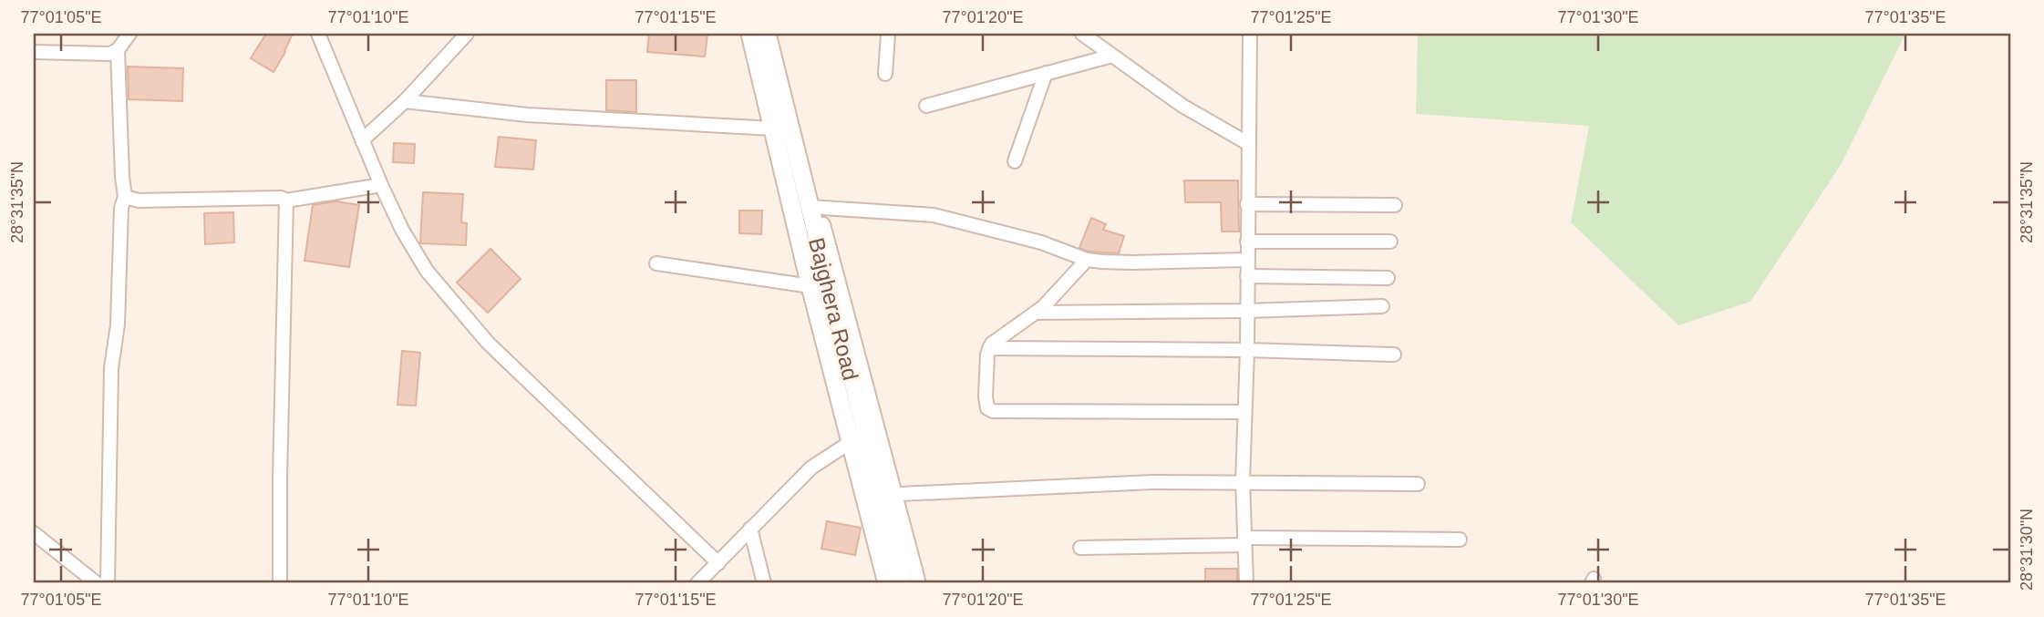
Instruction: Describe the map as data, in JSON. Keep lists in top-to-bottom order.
{
  "streets": {
    "main road": ["Bajghera Road"]
  },
  "coordinates": [
    "77°01'05\"E",
    "77°01'10\"E",
    "77°01'15\"E",
    "77°01'20\"E",
    "77°01'25\"E",
    "77°01'30\"E",
    "77°01'35\"E",
    "28°31'35\"N",
    "28°31'30\"N"
  ]
}
